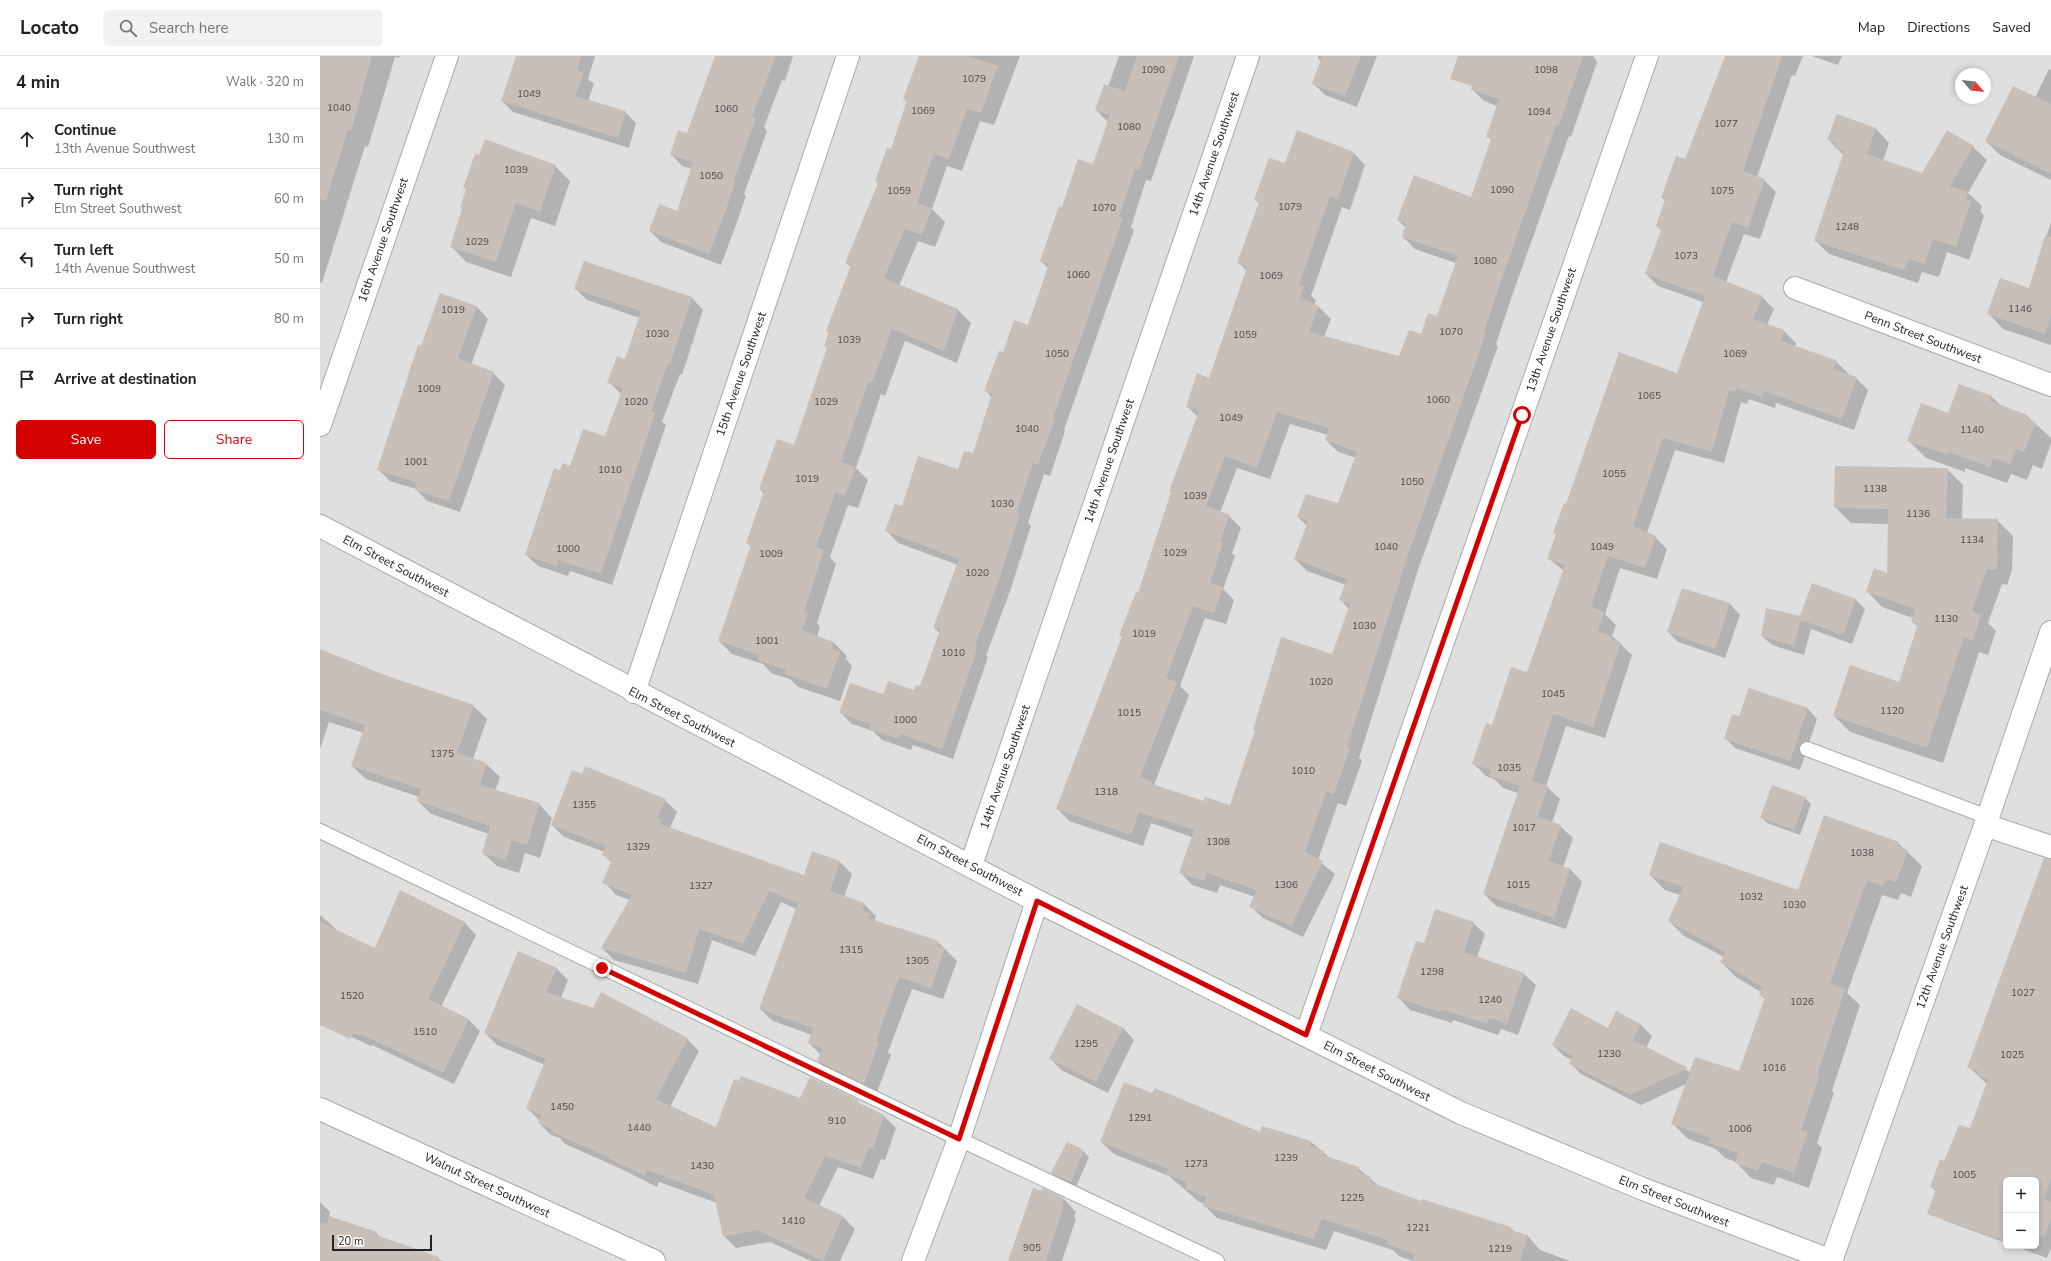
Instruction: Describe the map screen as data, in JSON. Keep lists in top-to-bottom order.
{
  "streets": {
    "street": [
      "14th Avenue Southwest",
      "16th Avenue Southwest",
      "13th Avenue Southwest",
      "Penn Street Southwest",
      "15th Avenue Southwest",
      "Elm Street Southwest",
      "12th Avenue Southwest",
      "Walnut Street Southwest"
    ]
  },
  "crossings": [
    ["14th Avenue Southwest", "Elm Street Southwest"],
    ["13th Avenue Southwest", "Elm Street Southwest"],
    ["15th Avenue Southwest", "Elm Street Southwest"],
    ["Elm Street Southwest", "12th Avenue Southwest"]
  ],
  "house_numbers": [
    "1090",
    "1098",
    "1079",
    "1049",
    "1040",
    "1060",
    "1069",
    "1094",
    "1077",
    "1080",
    "1039",
    "1050",
    "1090",
    "1059",
    "1075",
    "1079",
    "1070",
    "1248",
    "1029",
    "1073",
    "1080",
    "1060",
    "1069",
    "1146",
    "1019",
    "1070",
    "1030",
    "1059",
    "1039",
    "1050",
    "1069",
    "1009",
    "1065",
    "1060",
    "1020",
    "1029",
    "1049",
    "1040",
    "1140",
    "1001",
    "1010",
    "1055",
    "1019",
    "1050",
    "1138",
    "1039",
    "1030",
    "1136",
    "1134",
    "1040",
    "1049",
    "1000",
    "1029",
    "1009",
    "1020",
    "1130",
    "1030",
    "1019",
    "1001",
    "1010",
    "1020",
    "1045",
    "1120",
    "1015",
    "1000",
    "1375",
    "1035",
    "1010",
    "1318",
    "1355",
    "1017",
    "1308",
    "1329",
    "1038",
    "1306",
    "1015",
    "1327",
    "1032",
    "1030",
    "1315",
    "1305",
    "1298",
    "1027",
    "1520",
    "1240",
    "1026",
    "1510",
    "1295",
    "1230",
    "1025",
    "1016",
    "1450",
    "1291",
    "910",
    "1440",
    "1006",
    "1239",
    "1273",
    "1430",
    "1005",
    "1225",
    "1410",
    "1221",
    "905",
    "1219"
  ],
  "scale_bar": "20 m",
  "north": "bottom right",
  "page": {
    "header": "Locato",
    "search": "Search here",
    "nav": ["Map", "Directions", "Saved"],
    "heading": ["4 min", "Walk · 320 m"],
    "list": [
      ["Continue", "13th Avenue Southwest", "130 m"],
      ["Turn right", "Elm Street Southwest", "60 m"],
      ["Turn left", "14th Avenue Southwest", "50 m"],
      ["Turn right", "80 m"],
      "Arrive at destination"
    ],
    "buttons": ["Save", "Share"],
    "map_buttons": ["+", "−"],
    "scale": "20 m"
  }
}
